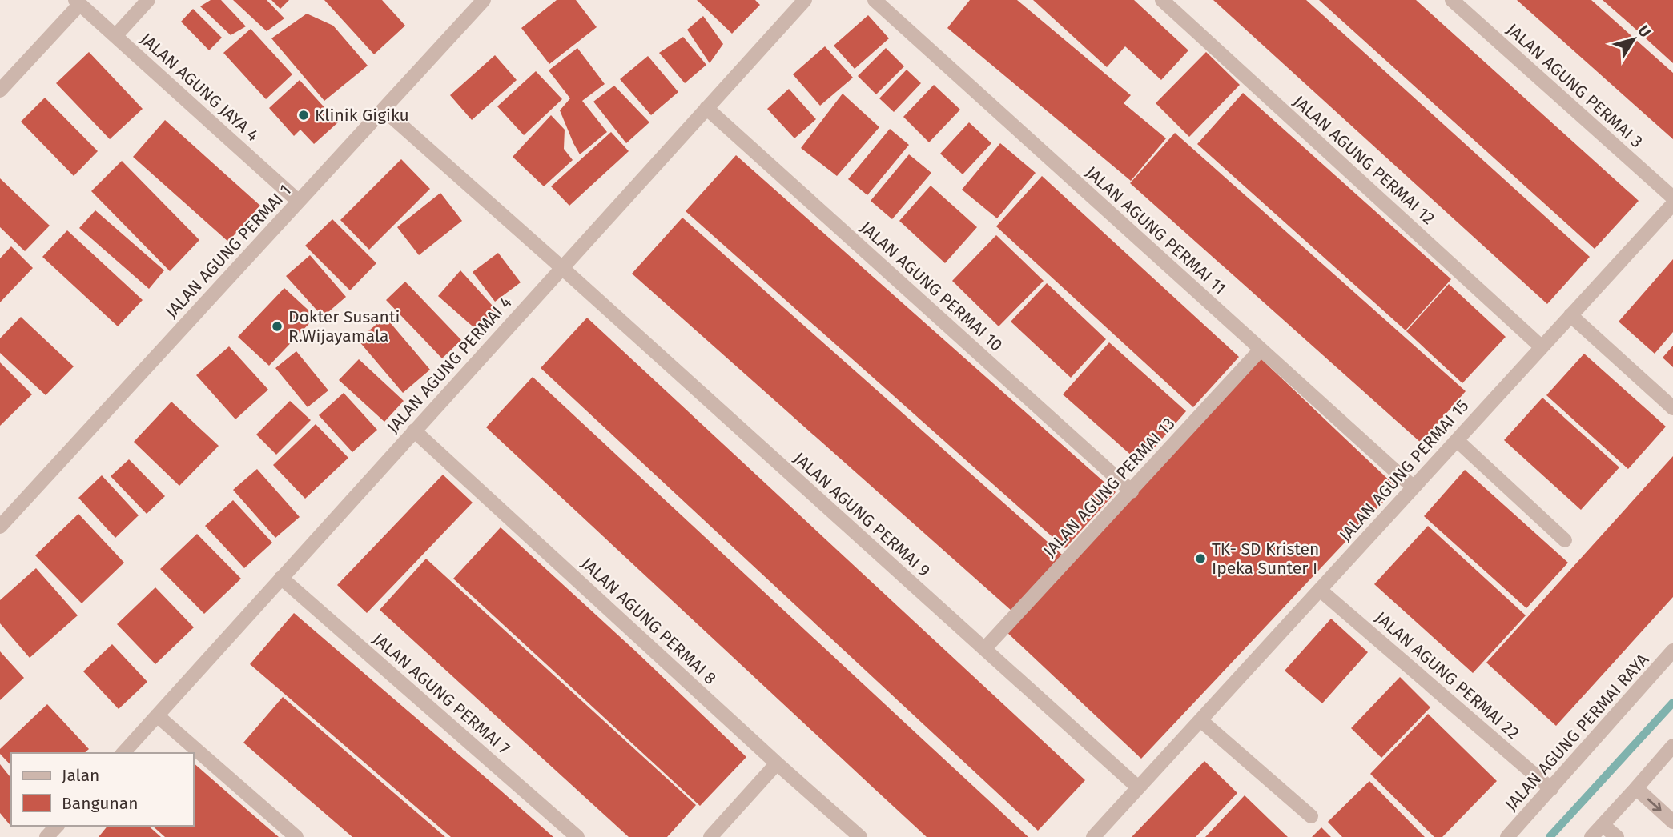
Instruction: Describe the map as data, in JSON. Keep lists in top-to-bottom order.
{
  "streets": {
    "street": [
      "JALAN AGUNG PERMAI 3",
      "JALAN AGUNG JAYA 4",
      "JALAN AGUNG PERMAI 12",
      "JALAN AGUNG PERMAI 11",
      "JALAN AGUNG PERMAI 1",
      "JALAN AGUNG PERMAI 10",
      "JALAN AGUNG PERMAI 4",
      "JALAN AGUNG PERMAI 15",
      "JALAN AGUNG PERMAI 13",
      "JALAN AGUNG PERMAI 9",
      "JALAN AGUNG PERMAI 8",
      "JALAN AGUNG PERMAI 22",
      "JALAN AGUNG PERMAI 7",
      "JALAN AGUNG PERMAI RAYA"
    ]
  },
  "crossings": [
    ["JALAN AGUNG JAYA 4", "JALAN AGUNG PERMAI 1"],
    ["JALAN AGUNG PERMAI 12", "JALAN AGUNG PERMAI 15"],
    ["JALAN AGUNG PERMAI 11", "JALAN AGUNG PERMAI 15"],
    ["JALAN AGUNG PERMAI 11", "JALAN AGUNG PERMAI 13"],
    ["JALAN AGUNG PERMAI 1", "JALAN AGUNG PERMAI 9"],
    ["JALAN AGUNG PERMAI 10", "JALAN AGUNG PERMAI 4"],
    ["JALAN AGUNG PERMAI 10", "JALAN AGUNG PERMAI 13"],
    ["JALAN AGUNG PERMAI 4", "JALAN AGUNG PERMAI 9"],
    ["JALAN AGUNG PERMAI 4", "JALAN AGUNG PERMAI 8"],
    ["JALAN AGUNG PERMAI 4", "JALAN AGUNG PERMAI 7"],
    ["JALAN AGUNG PERMAI 15", "JALAN AGUNG PERMAI 9"],
    ["JALAN AGUNG PERMAI 15", "JALAN AGUNG PERMAI 22"],
    ["JALAN AGUNG PERMAI 13", "JALAN AGUNG PERMAI 9"],
    ["JALAN AGUNG PERMAI 22", "JALAN AGUNG PERMAI RAYA"]
  ],
  "places": ["Klinik Gigiku", "Dokter Susanti R.Wijayamala", "TK- SD Kristen Ipeka Sunter I"],
  "legend": ["Jalan", "Bangunan"],
  "north": "top right"
}
